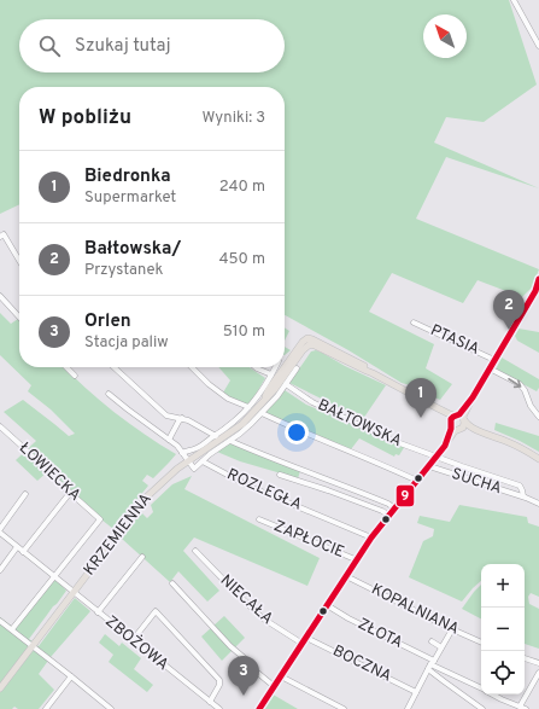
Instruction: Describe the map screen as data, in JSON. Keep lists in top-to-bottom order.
{
  "streets": {
    "main road": ["KRZEMIENNA"],
    "street": [
      "PTASIA",
      "BAŁTOWSKA",
      "ŁOWIECKA",
      "SUCHA",
      "ROZLEGŁA",
      "ZAPŁOCIE",
      "NIECAŁA",
      "KOPALNIANA",
      "ZŁOTA",
      "ZBOŻOWA",
      "BOCZNA"
    ]
  },
  "crossings": [
    ["BAŁTOWSKA", "SUCHA"],
    ["ŁOWIECKA", "ZBOŻOWA"],
    ["ROZLEGŁA", "KRZEMIENNA"],
    ["KRZEMIENNA", "ZBOŻOWA"]
  ],
  "lines": ["transit line 9"],
  "north": "top left",
  "page": {
    "search": "Szukaj tutaj",
    "heading": ["W pobliżu", "Wyniki: 3"],
    "list": [
      {
        "mark": "1",
        "name": "Biedronka",
        "note": "Supermarket",
        "value": "240 m"
      },
      {
        "mark": "2",
        "name": "Bałtowska/",
        "note": "Przystanek",
        "value": "450 m"
      },
      {
        "mark": "3",
        "name": "Orlen",
        "note": "Stacja paliw",
        "value": "510 m"
      }
    ],
    "pins": ["2", "1", "3"],
    "map_buttons": ["+", "−"]
  }
}
